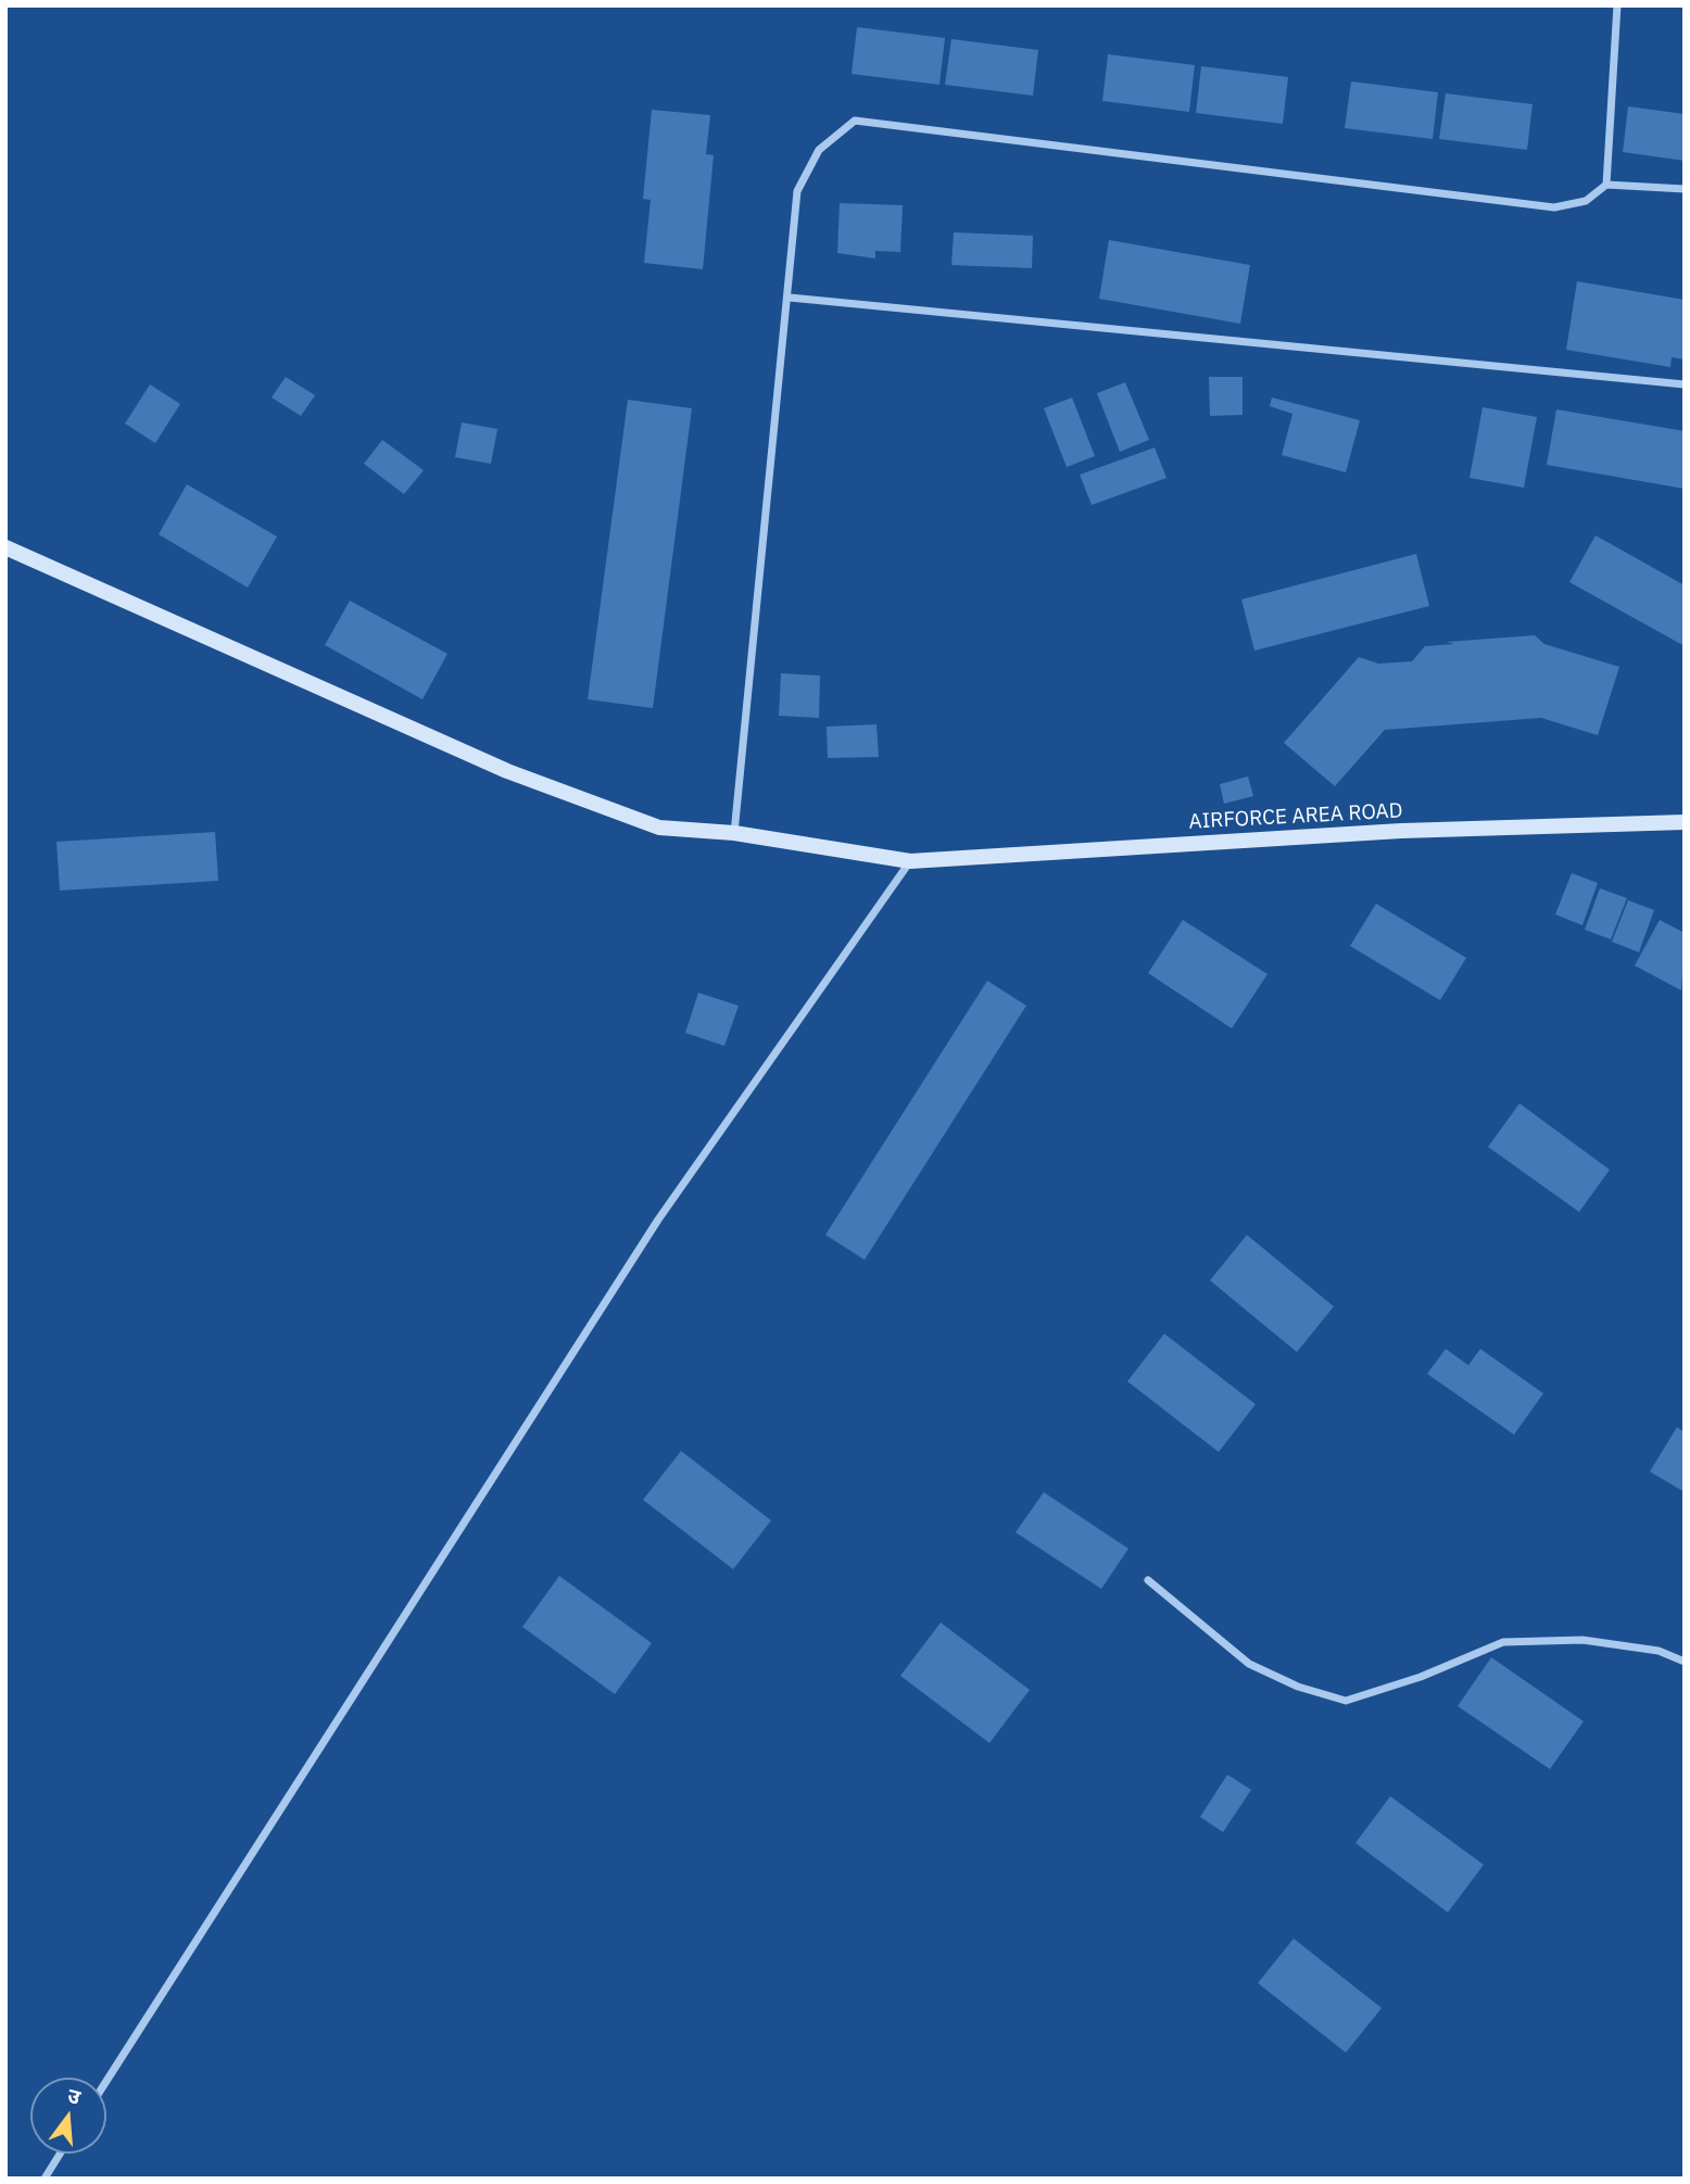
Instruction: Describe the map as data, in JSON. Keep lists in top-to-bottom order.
{
  "streets": {
    "street": ["AIRFORCE AREA ROAD"]
  },
  "north": "top"
}
